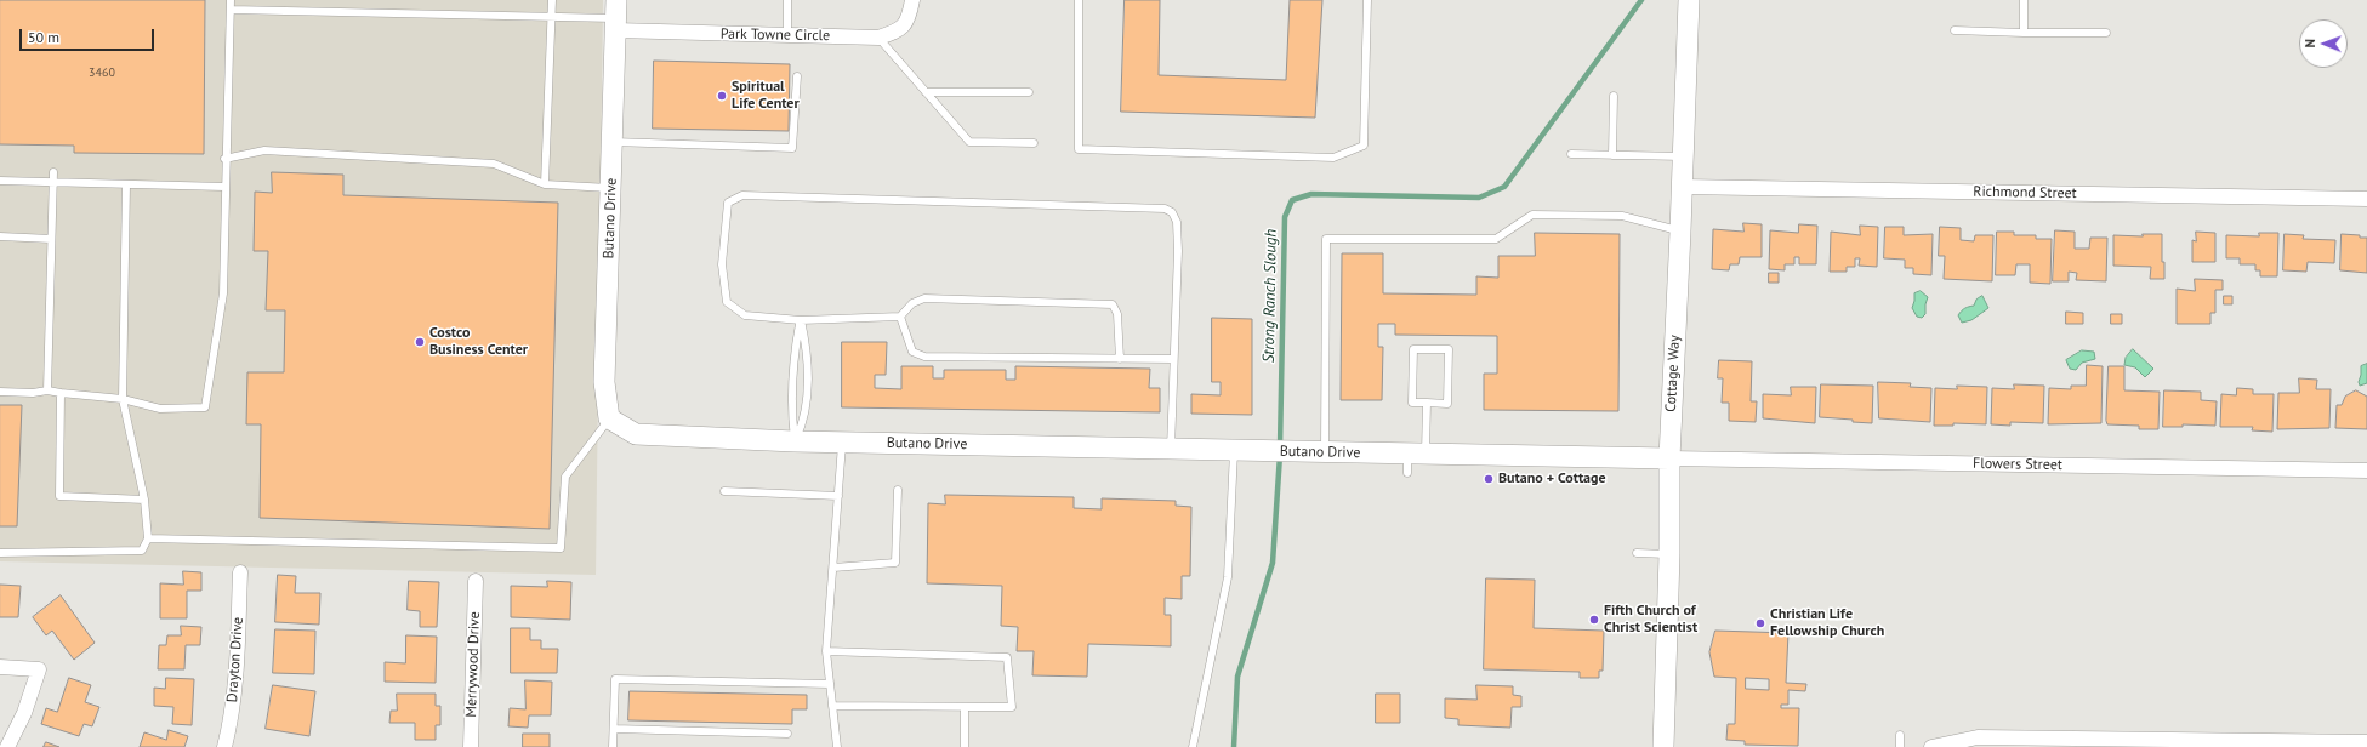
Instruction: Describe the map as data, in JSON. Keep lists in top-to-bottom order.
{
  "streets": {
    "street": [
      "Park Towne Circle",
      "Richmond Street",
      "Butano Drive",
      "Cottage Way",
      "Flowers Street",
      "Drayton Drive",
      "Merrywood Drive"
    ]
  },
  "crossings": [
    ["Park Towne Circle", "Butano Drive"],
    ["Richmond Street", "Cottage Way"],
    ["Butano Drive", "Cottage Way"],
    ["Butano Drive", "Flowers Street"],
    ["Cottage Way", "Flowers Street"]
  ],
  "water": ["Strong Ranch Slough"],
  "places": [
    "Spiritual Life Center",
    "Costco Business Center",
    "Butano + Cottage",
    "Fifth Church of Christ Scientist",
    "Christian Life Fellowship Church"
  ],
  "house_numbers": ["3460"],
  "scale_bar": "50 m",
  "north": "left"
}
